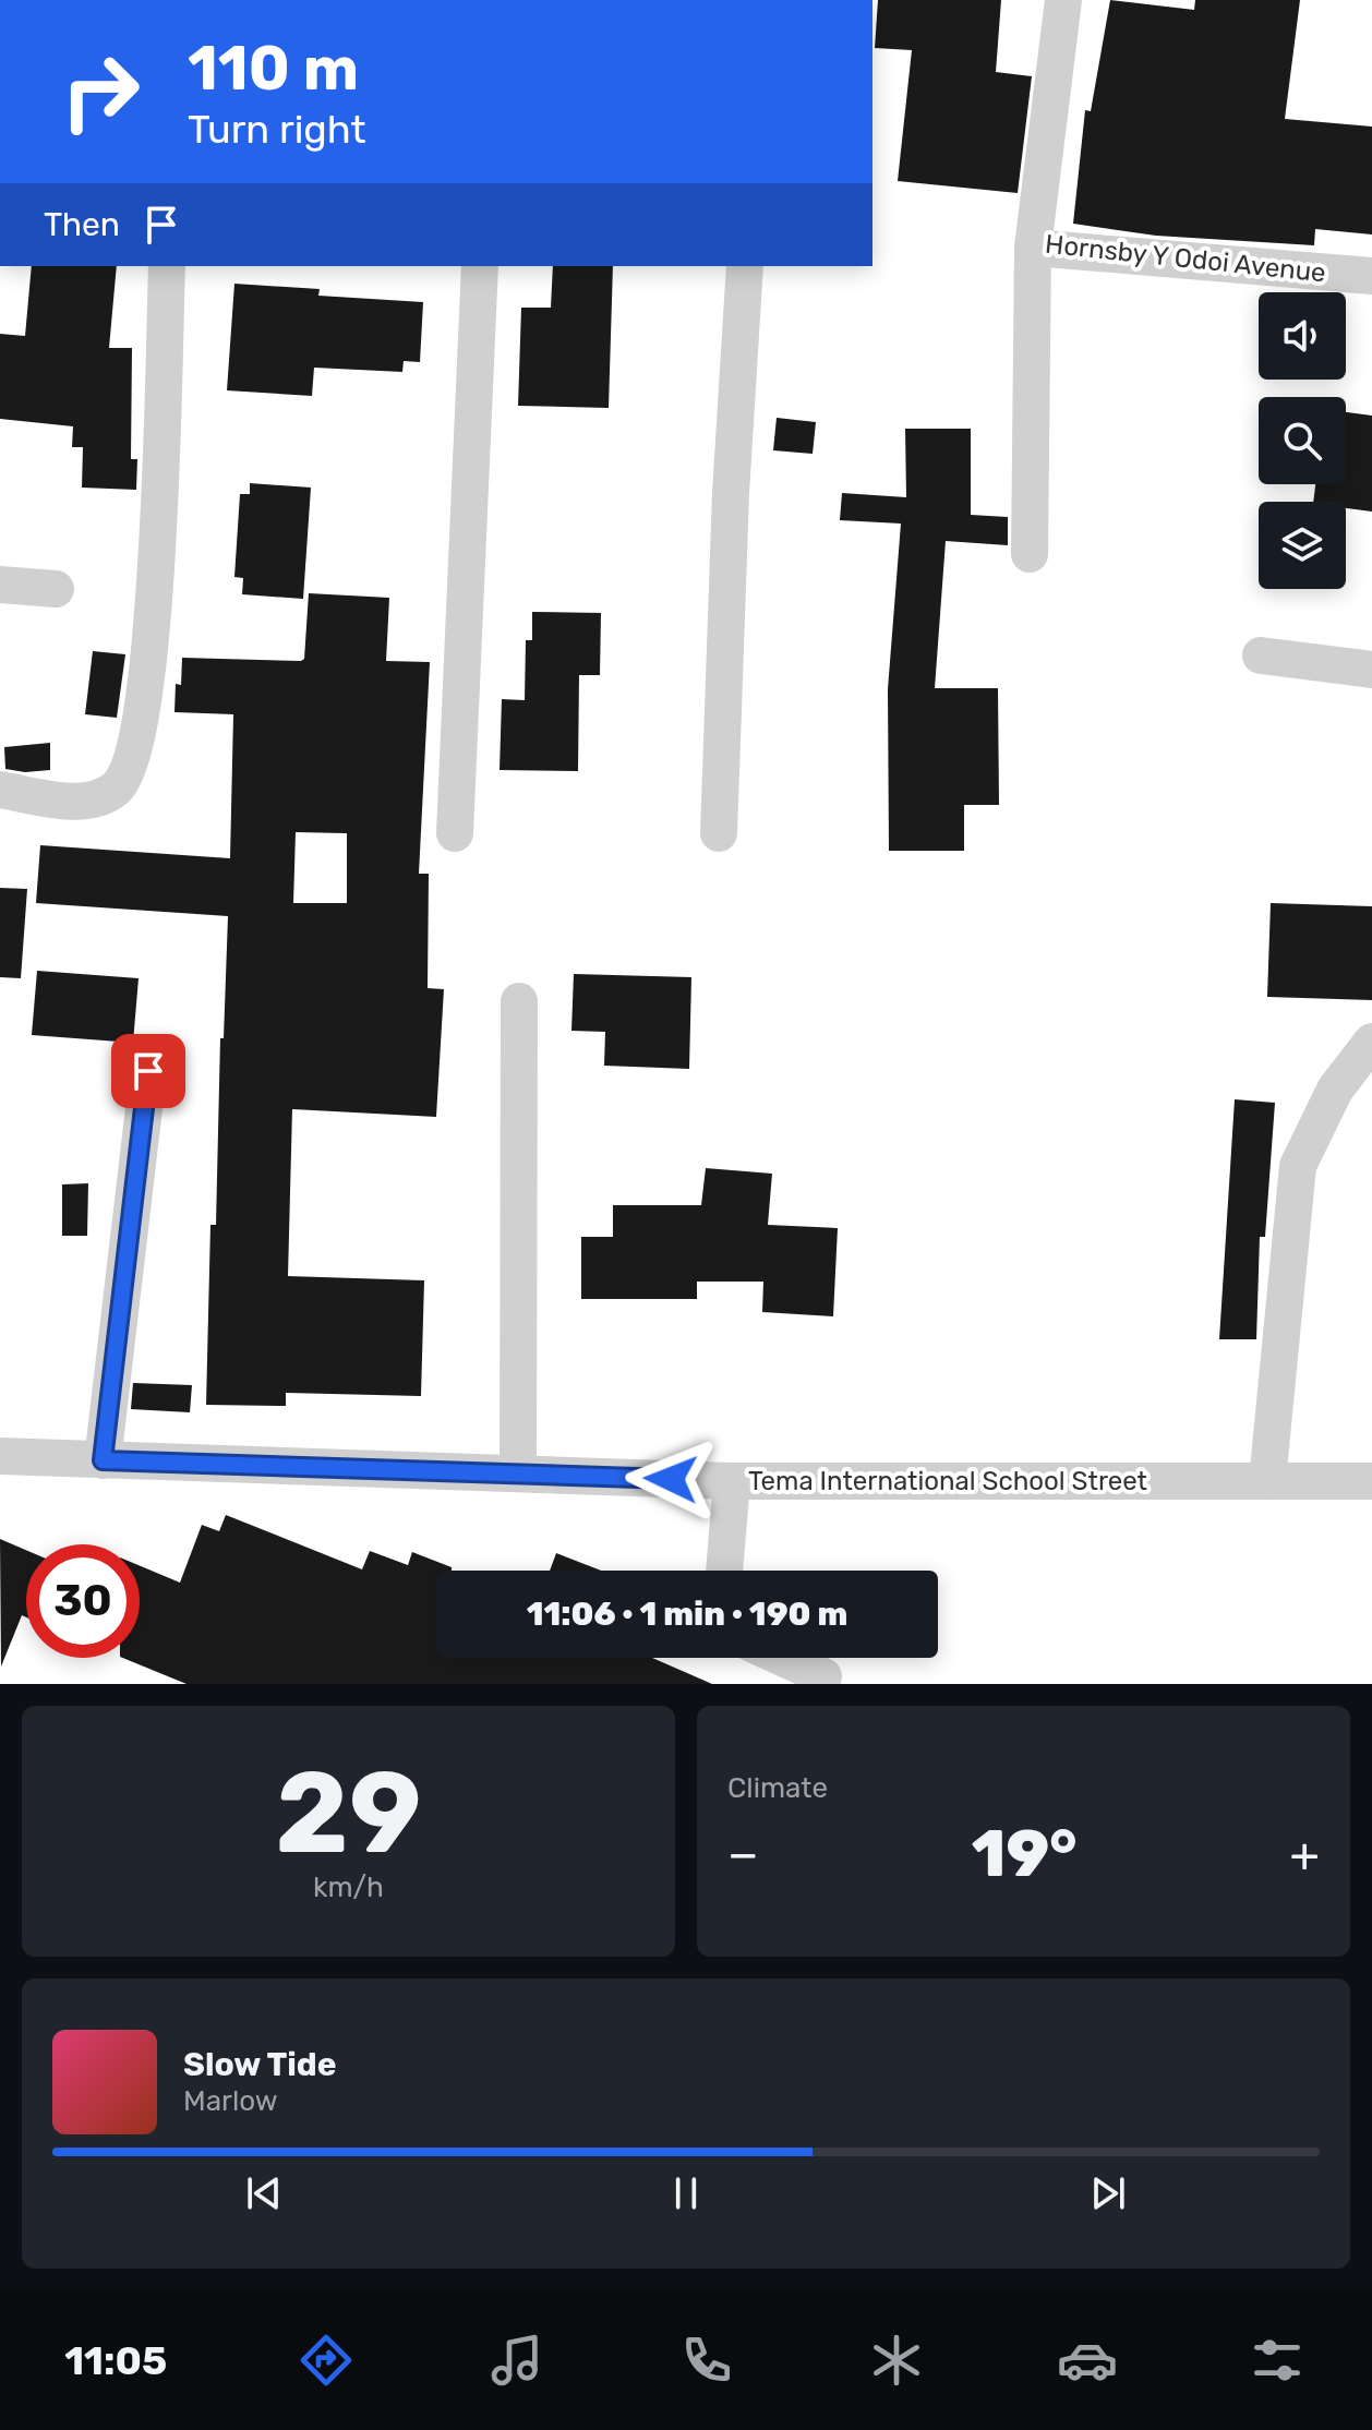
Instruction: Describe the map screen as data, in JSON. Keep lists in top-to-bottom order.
{
  "streets": {
    "street": ["Hornsby Y Odoi Avenue", "Tema International School Street"]
  },
  "page": {
    "turn": ["110 m", "Turn right"],
    "then": "Then",
    "limit": "30",
    "trip": "11:06 · 1 min · 190 m",
    "tile": [
      ["29", "km/h"],
      "Climate"
    ],
    "heat": ["−", "19°", "+"],
    "song": ["Slow Tide", "Marlow"],
    "tabs": "11:05"
  }
}
